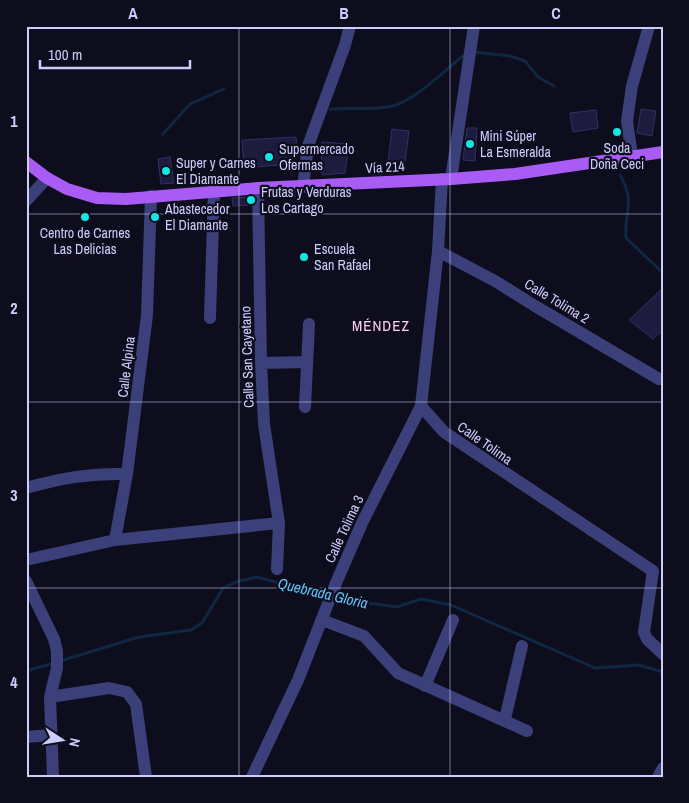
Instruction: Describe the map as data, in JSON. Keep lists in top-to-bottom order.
{
  "streets": {
    "main road": ["Vía 214"],
    "street": [
      "Calle Tolima 2",
      "Calle San Cayetano",
      "Calle Alpina",
      "Calle Tolima",
      "Calle Tolima 3"
    ]
  },
  "crossings": [
    ["Vía 214", "Calle San Cayetano"],
    ["Vía 214", "Calle Alpina"],
    ["Calle Tolima", "Calle Tolima 3"]
  ],
  "districts": ["MÉNDEZ"],
  "water": ["Quebrada Gloria"],
  "places": [
    "Soda Doña Ceci",
    "Mini Súper La Esmeralda",
    "Supermercado Ofermas",
    "Super y Carnes El Diamante",
    "Frutas y Verduras Los Cartago",
    "Centro de Carnes Las Delicias",
    "Abastecedor El Diamante",
    "Escuela San Rafael"
  ],
  "scale_bar": "100 m",
  "north": "right",
  "grid": {
    "columns": ["A", "B", "C"],
    "rows": [
      "1",
      "2",
      "3",
      "4"
    ]
  }
}
